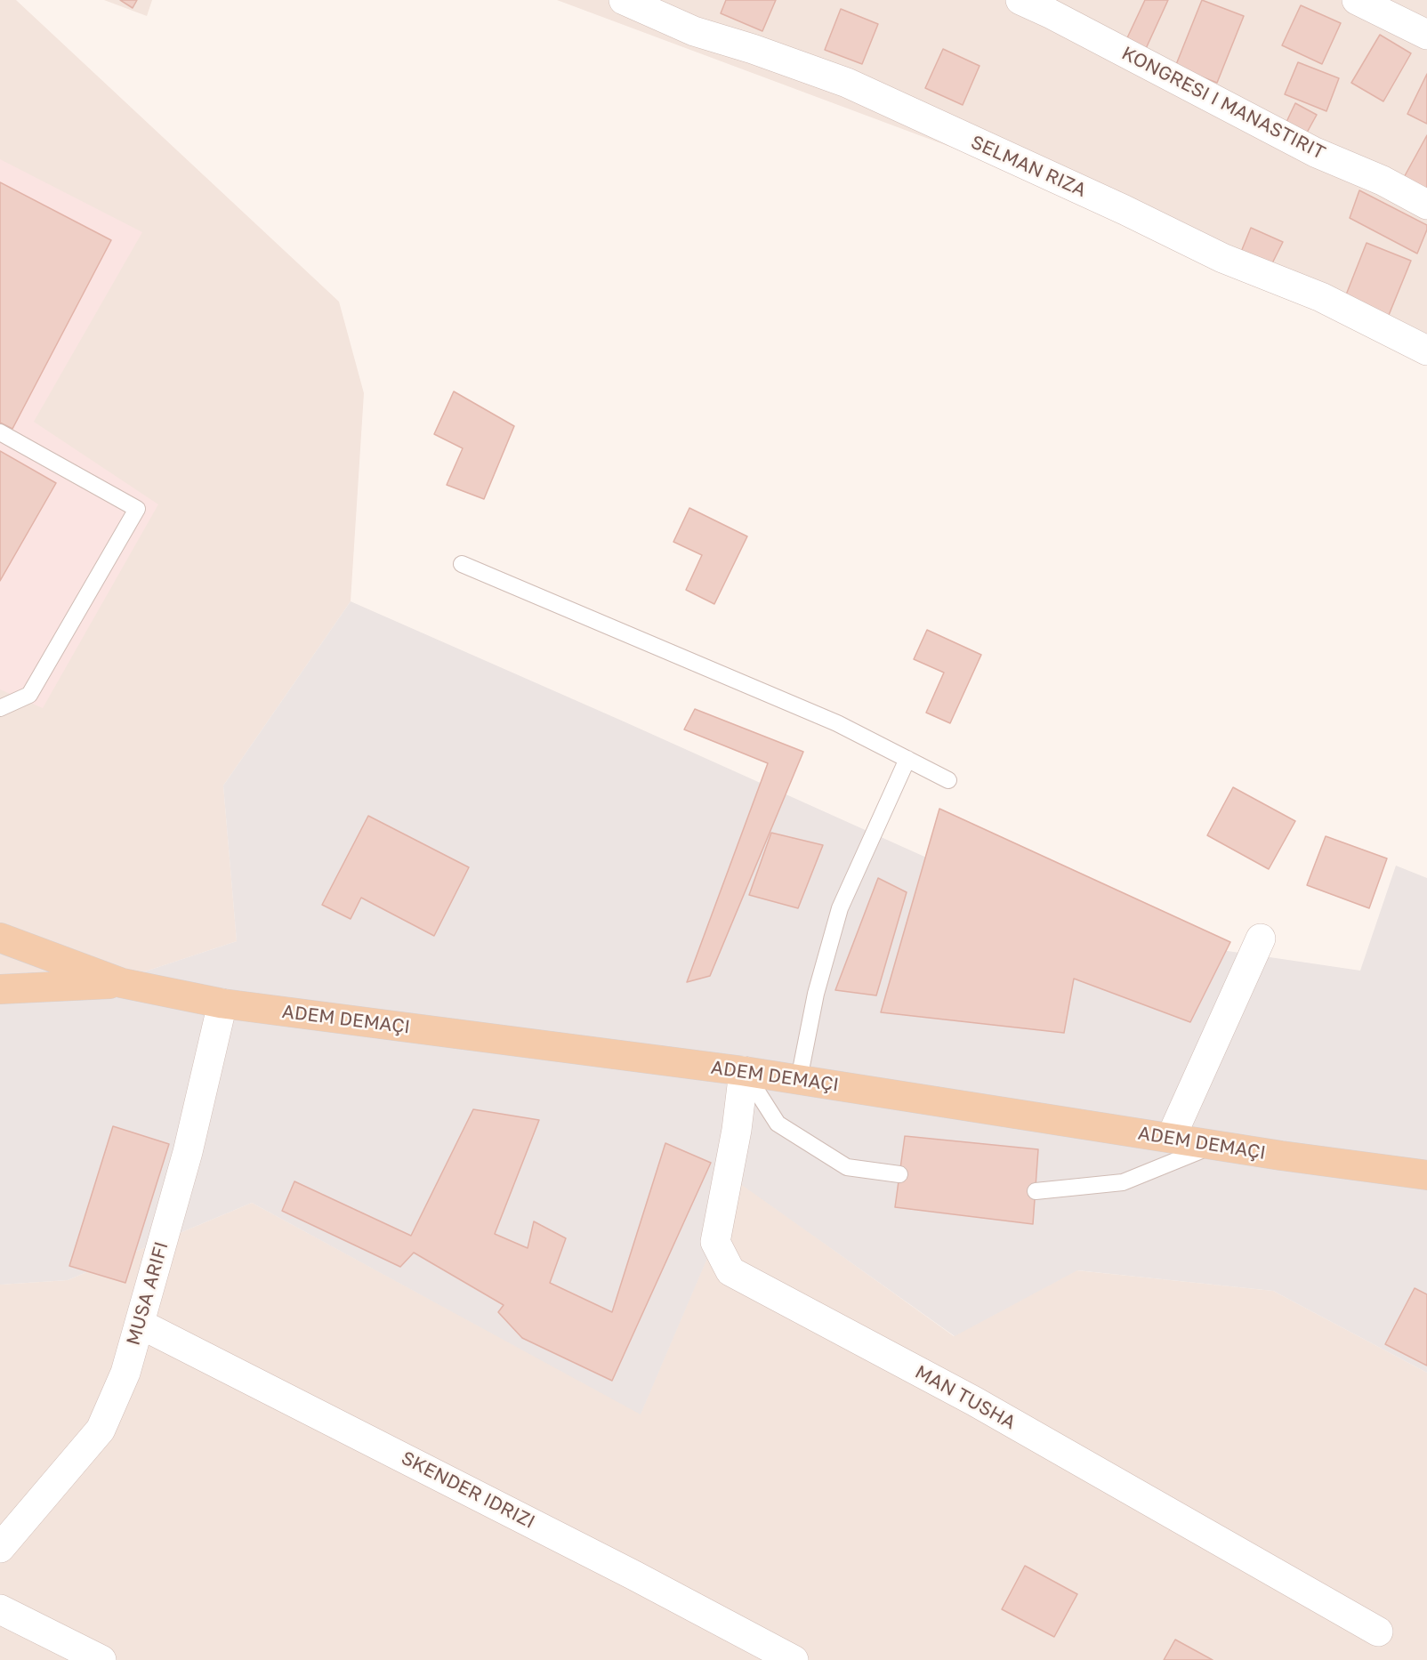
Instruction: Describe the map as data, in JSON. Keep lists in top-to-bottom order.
{
  "streets": {
    "main road": ["ADEM DEMAÇI"],
    "street": [
      "KONGRESI I MANASTIRIT",
      "SELMAN RIZA",
      "MUSA ARIFI",
      "MAN TUSHA",
      "SKENDER IDRIZI"
    ]
  },
  "crossings": [
    ["ADEM DEMAÇI", "MUSA ARIFI"],
    ["ADEM DEMAÇI", "MAN TUSHA"],
    ["MUSA ARIFI", "SKENDER IDRIZI"]
  ]
}
